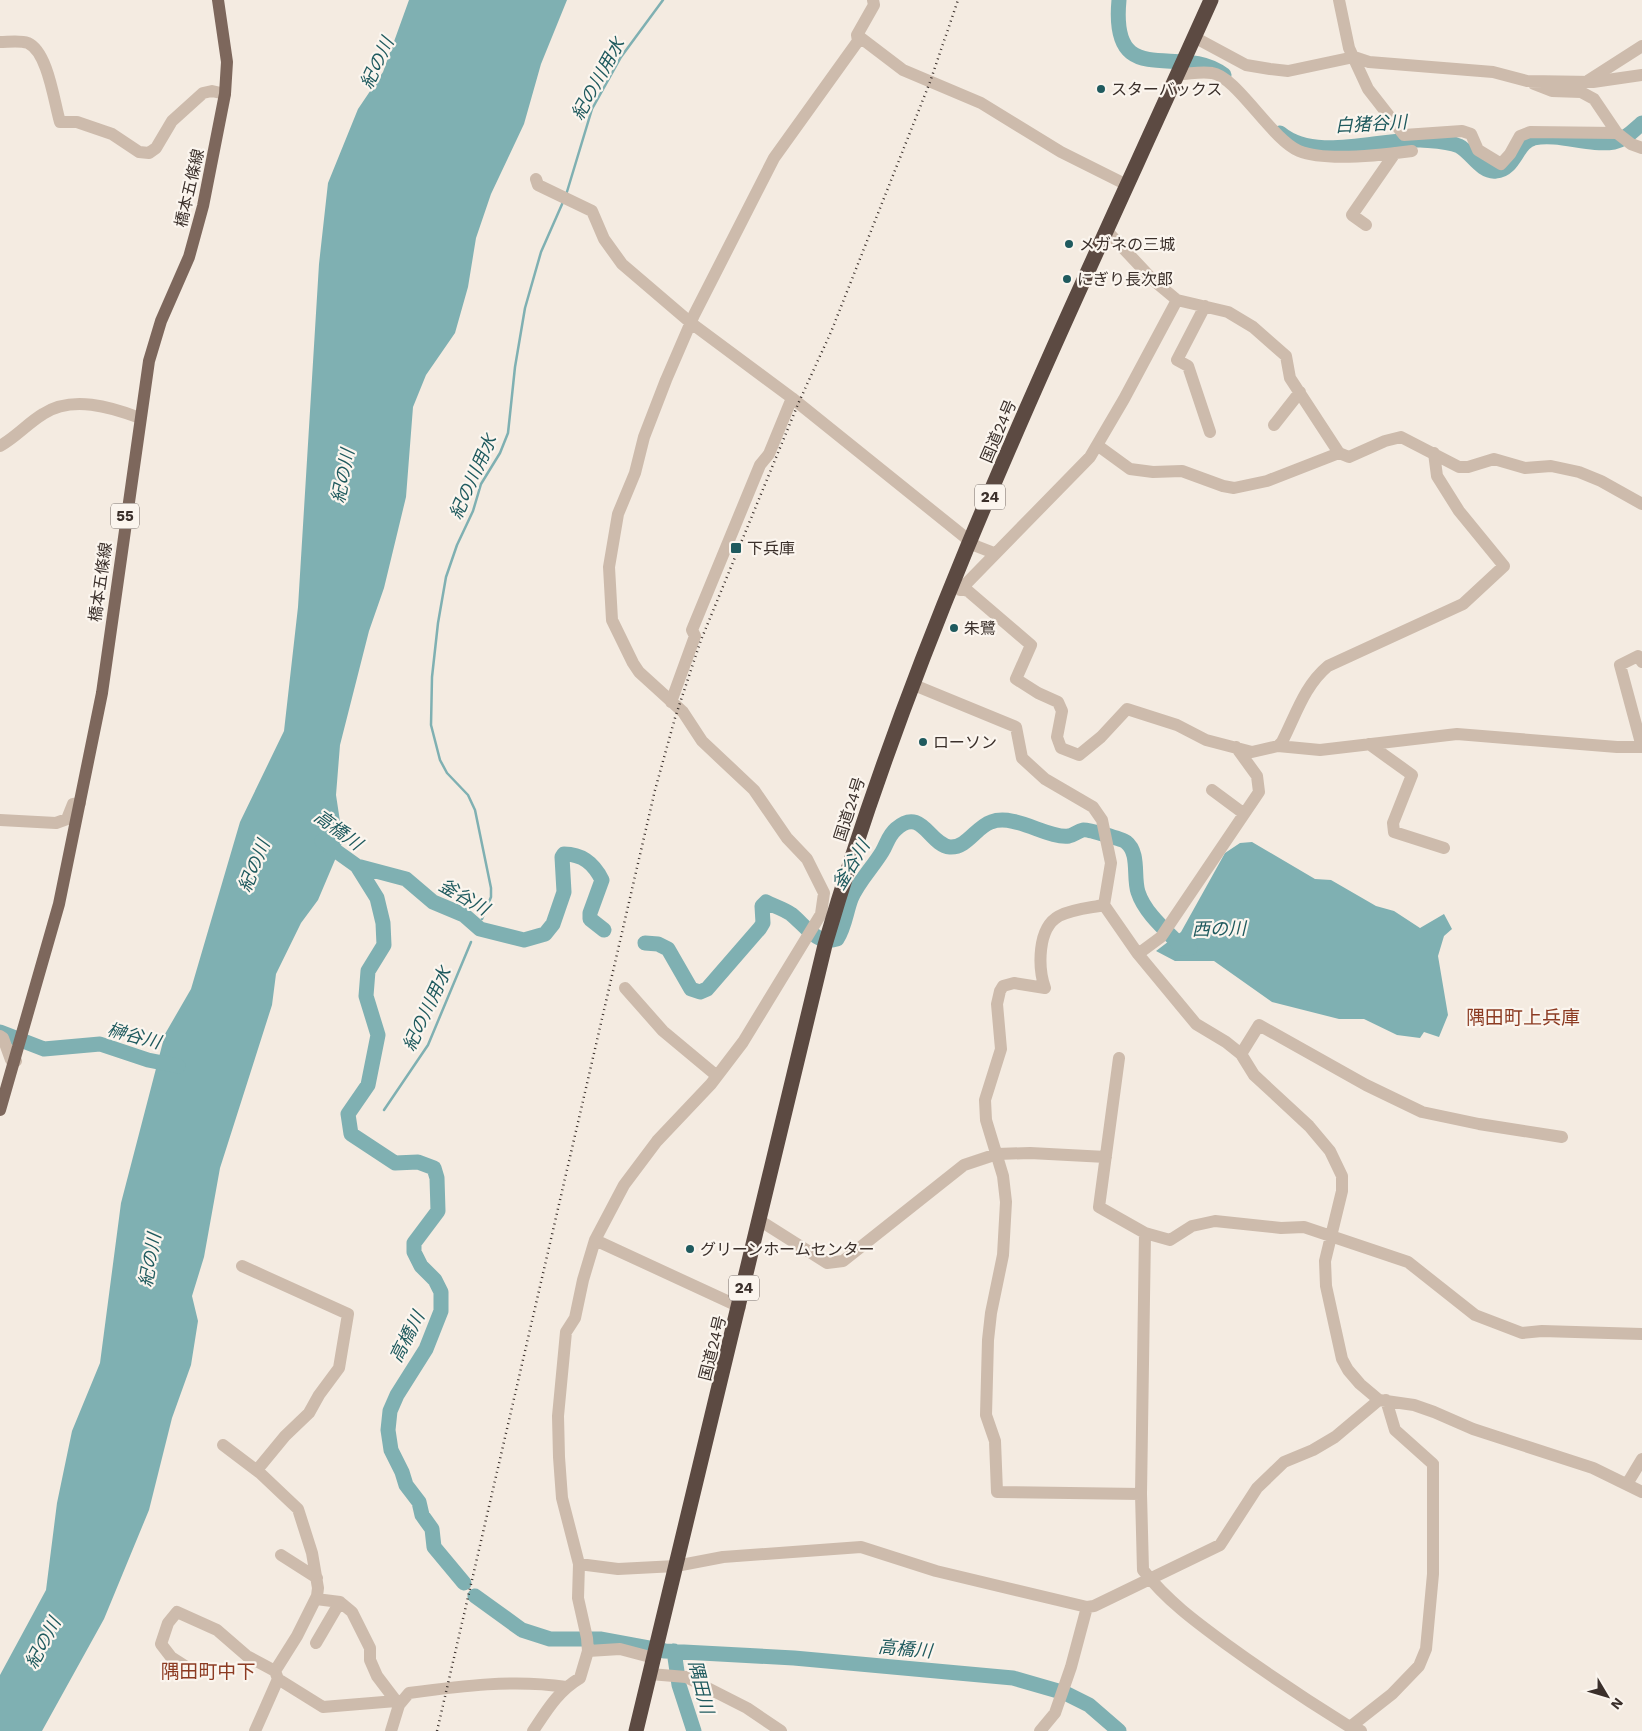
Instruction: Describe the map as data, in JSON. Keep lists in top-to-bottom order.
{
  "streets": {
    "highway": ["国道24号", "24"],
    "main road": ["橋本五條線", "55"]
  },
  "districts": ["隅田町上兵庫", "隅田町中下"],
  "water": [
    "紀の川",
    "紀の川用水",
    "白猪谷川",
    "高橋川",
    "釜谷川",
    "西の川",
    "榊谷川",
    "隅田川"
  ],
  "places": {
    "other": [
      "スターバックス",
      "メガネの三城",
      "にぎり長次郎",
      "朱鷺",
      "ローソン",
      "グリーンホームセンター"
    ],
    "transit": ["下兵庫"]
  },
  "north": "bottom right"
}
